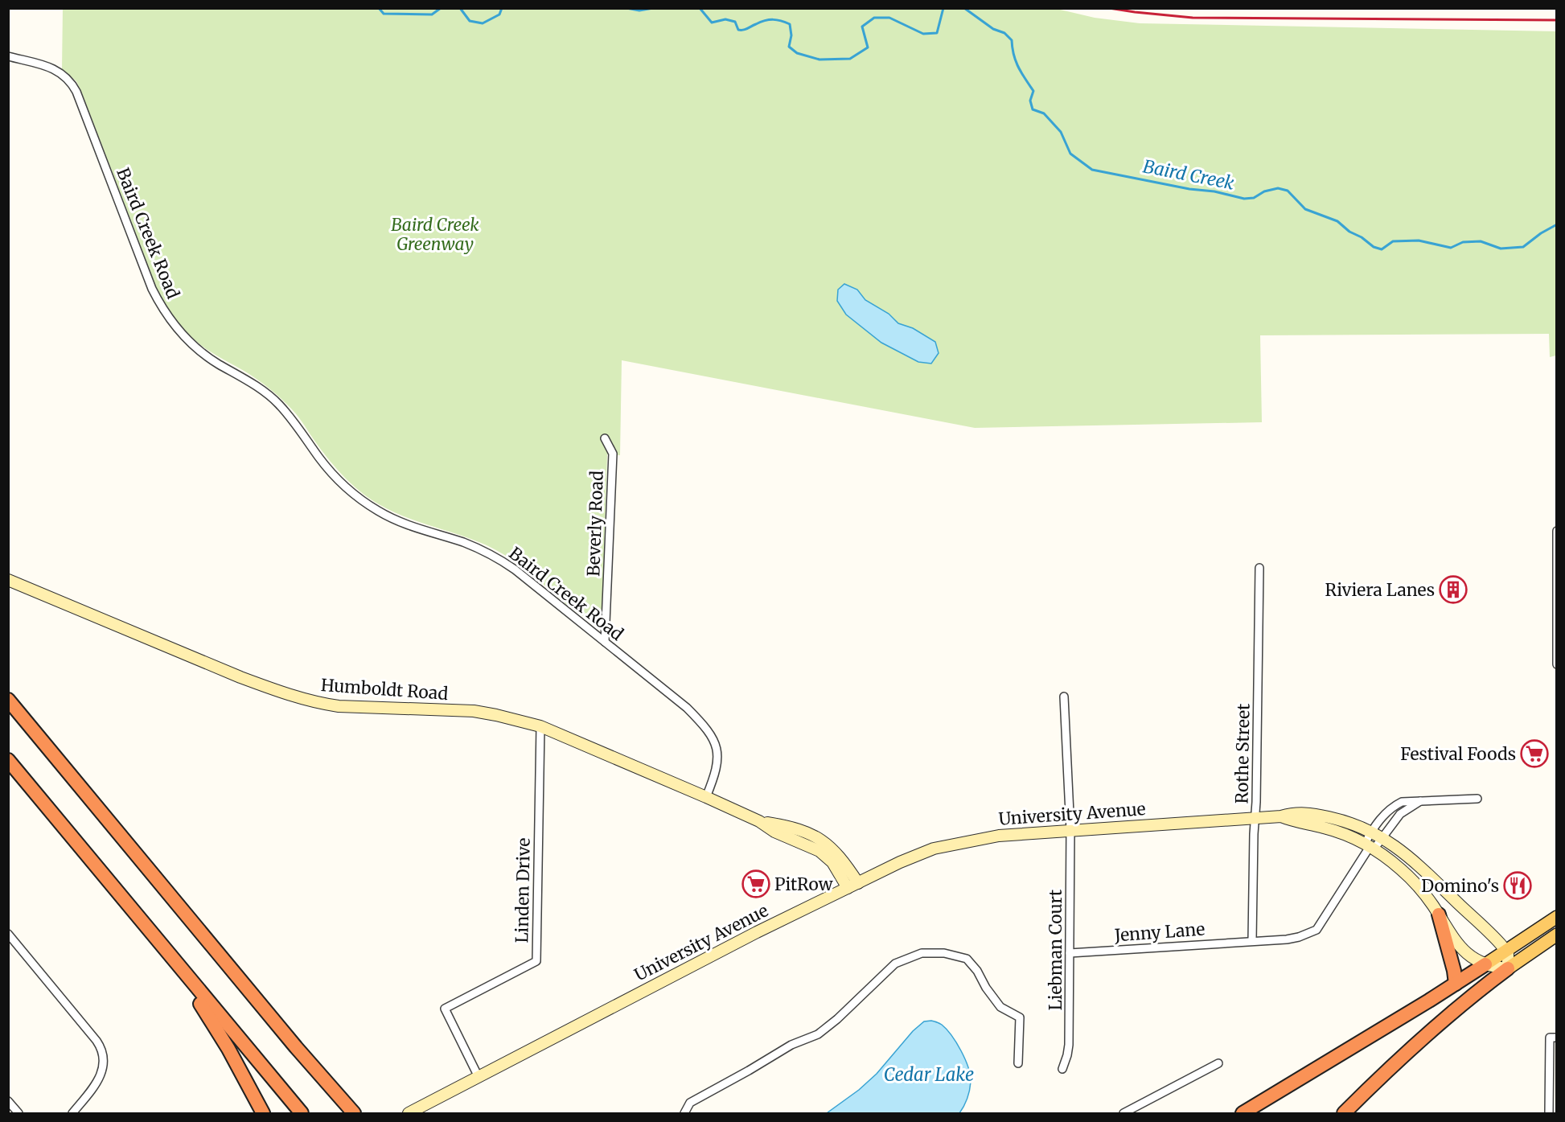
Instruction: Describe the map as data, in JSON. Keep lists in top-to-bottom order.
{
  "streets": {
    "main road": ["Humboldt Road", "University Avenue"],
    "street": [
      "Baird Creek Road",
      "Beverly Road",
      "Rothe Street",
      "Linden Drive",
      "Jenny Lane",
      "Liebman Court"
    ]
  },
  "crossings": [
    ["Baird Creek Road", "Beverly Road"],
    ["Baird Creek Road", "Humboldt Road"],
    ["Humboldt Road", "University Avenue"],
    ["Humboldt Road", "Linden Drive"],
    ["Rothe Street", "University Avenue"],
    ["Rothe Street", "Jenny Lane"],
    ["University Avenue", "Linden Drive"],
    ["University Avenue", "Liebman Court"],
    ["Jenny Lane", "Liebman Court"]
  ],
  "water": ["Baird Creek", "Cedar Lake"],
  "parks": ["Baird Creek Greenway"],
  "places": {
    "building": ["Riviera Lanes"],
    "supermarket": ["Festival Foods", "PitRow"],
    "restaurant": ["Domino's"]
  }
}
